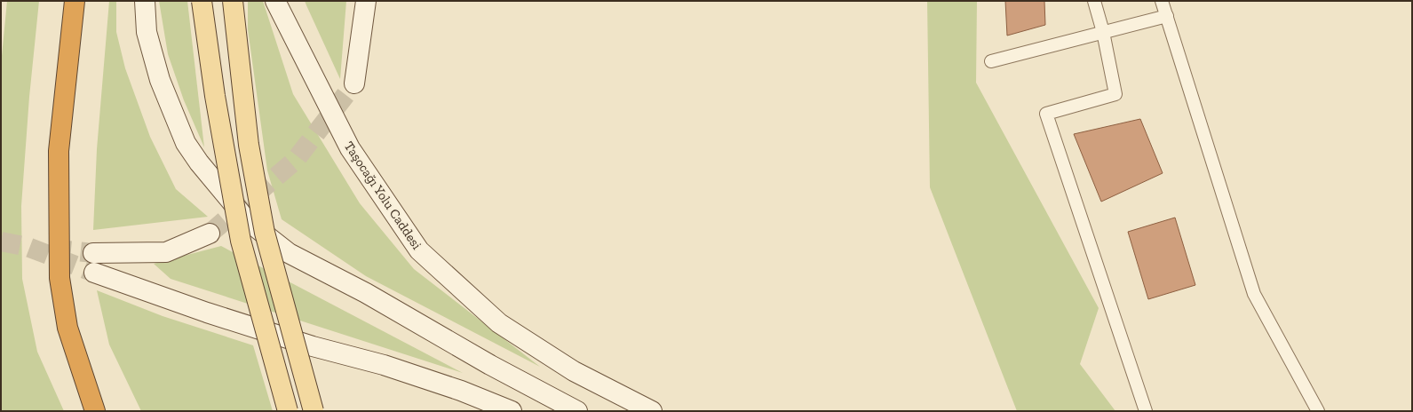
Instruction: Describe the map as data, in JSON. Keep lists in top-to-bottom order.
{
  "streets": {
    "main road": ["Taşocağı Yolu Caddesi"]
  }
}
